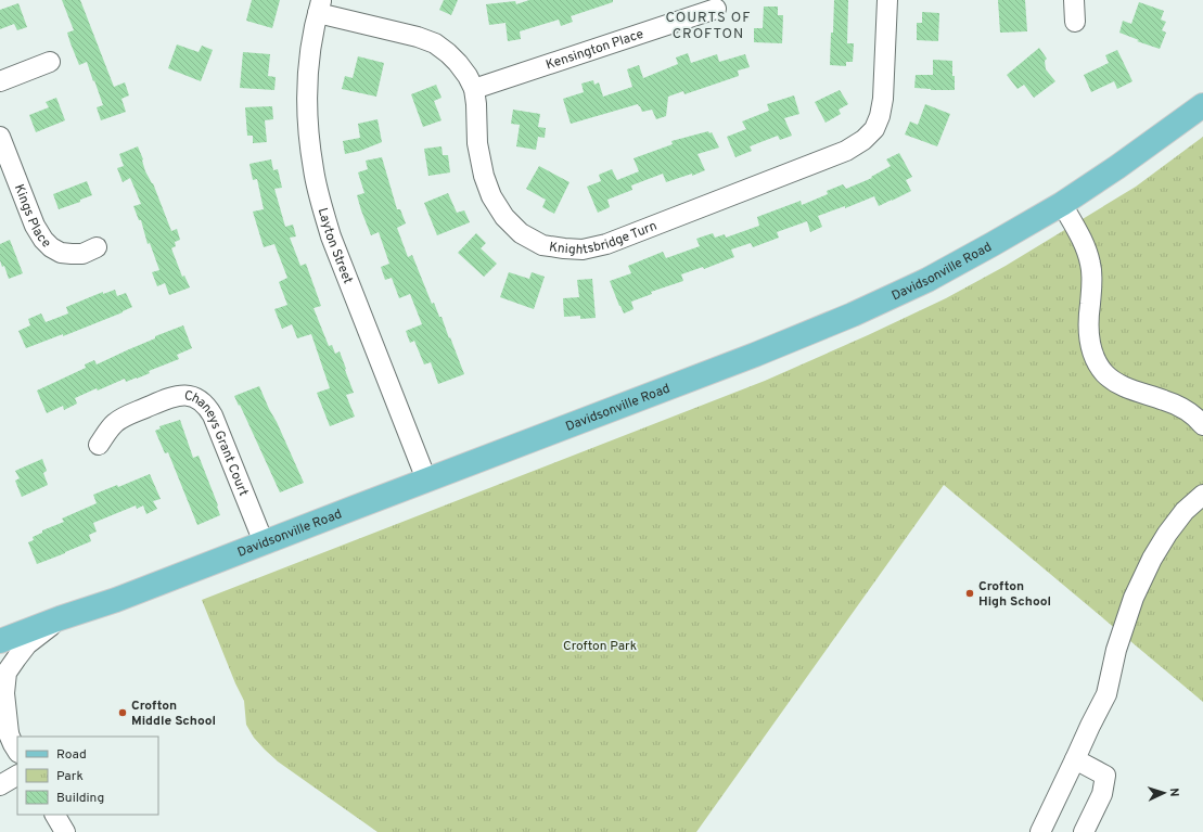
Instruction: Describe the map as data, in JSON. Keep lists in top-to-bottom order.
{
  "streets": {
    "main road": ["Davidsonville Road"],
    "street": [
      "Kensington Place",
      "Kings Place",
      "Knightsbridge Turn",
      "Layton Street",
      "Chaneys Grant Court"
    ]
  },
  "crossings": [
    ["Kensington Place", "Knightsbridge Turn"],
    ["Knightsbridge Turn", "Layton Street"],
    ["Layton Street", "Davidsonville Road"],
    ["Davidsonville Road", "Chaneys Grant Court"]
  ],
  "districts": ["COURTS OF CROFTON"],
  "parks": ["Crofton Park"],
  "places": ["Crofton High School", "Crofton Middle School"],
  "legend": ["Road", "Park", "Building"],
  "north": "right"
}
